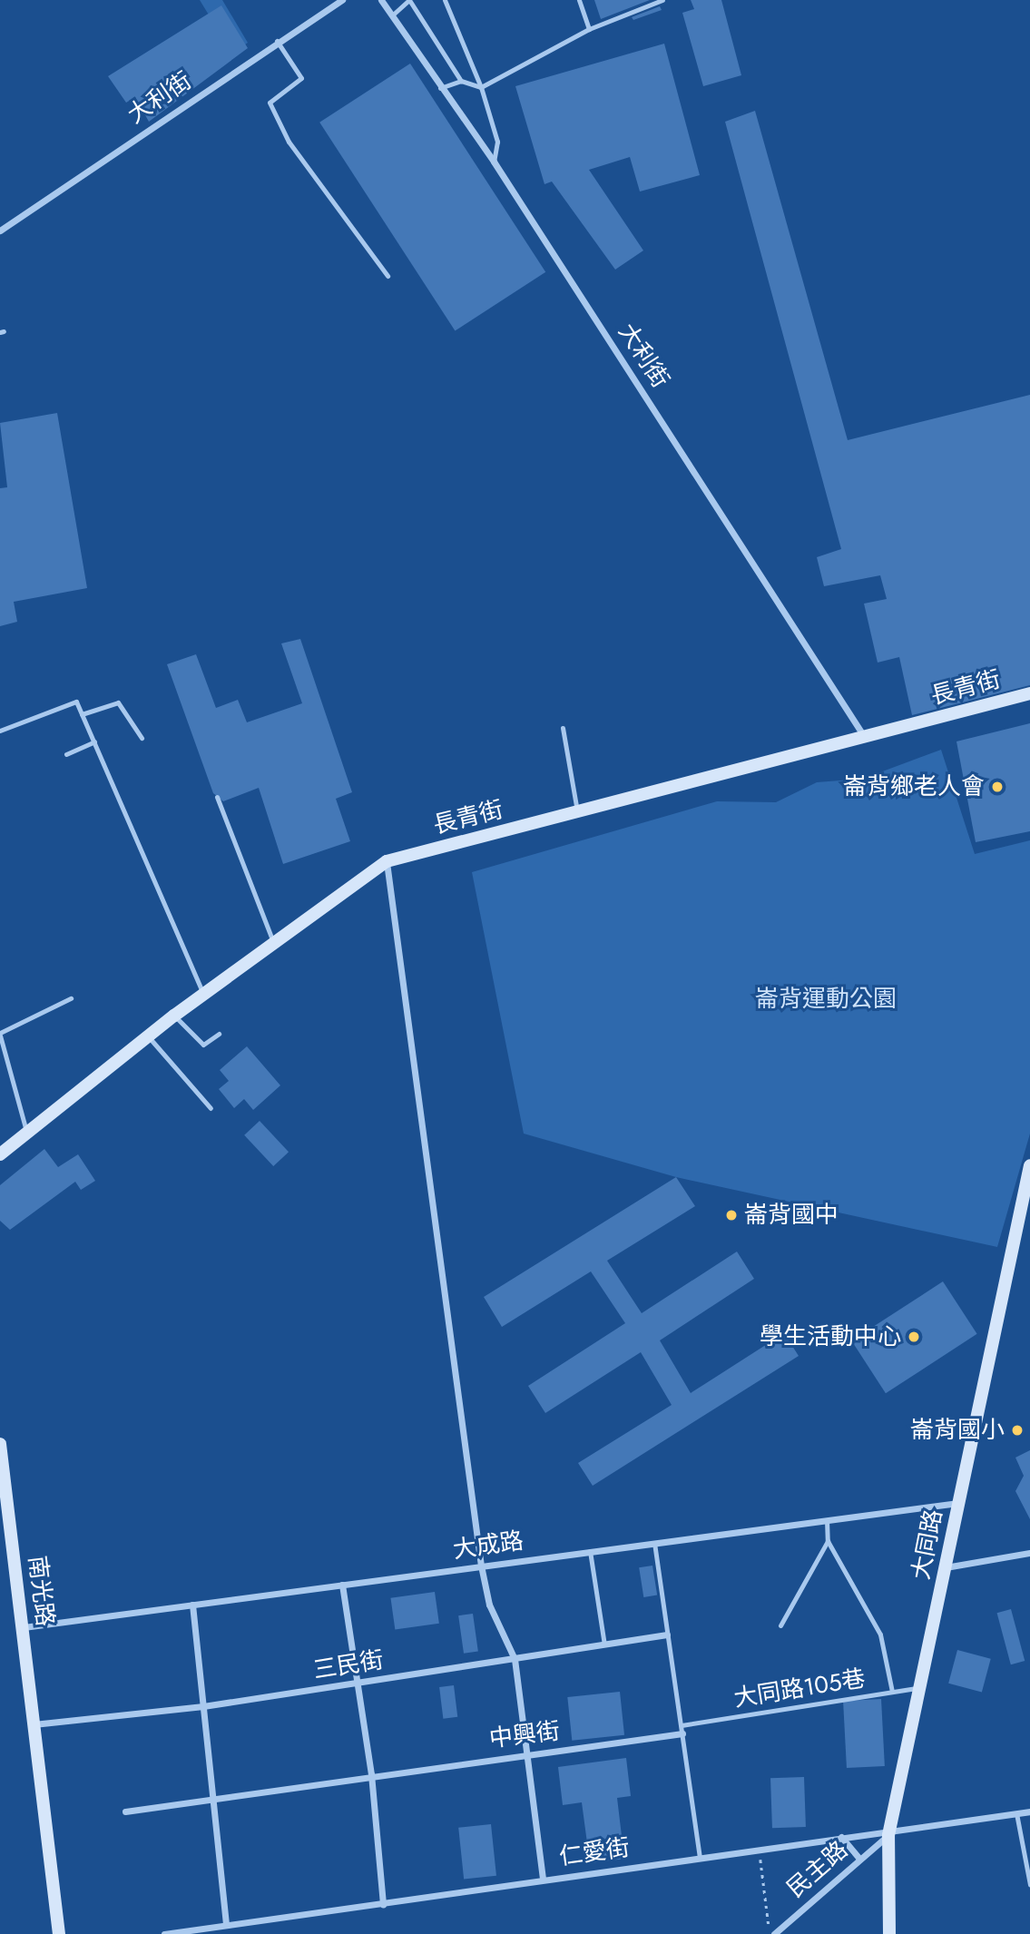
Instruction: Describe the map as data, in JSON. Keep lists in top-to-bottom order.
{
  "streets": {
    "street": [
      "大利街",
      "長青街",
      "大同路",
      "大成路",
      "南光路",
      "三民街",
      "中興街",
      "仁愛街",
      "民主路"
    ],
    "lane": ["大同路105巷"]
  },
  "crossings": [
    ["大利街", "長青街"],
    ["大同路", "大成路"],
    ["大同路", "大同路105巷"],
    ["大同路", "仁愛街"],
    ["大同路", "民主路"],
    ["大成路", "南光路"],
    ["南光路", "三民街"],
    ["仁愛街", "民主路"]
  ],
  "parks": ["崙背運動公園"],
  "places": [
    "崙背鄉老人會",
    "崙背國中",
    "學生活動中心",
    "崙背國小"
  ]
}
